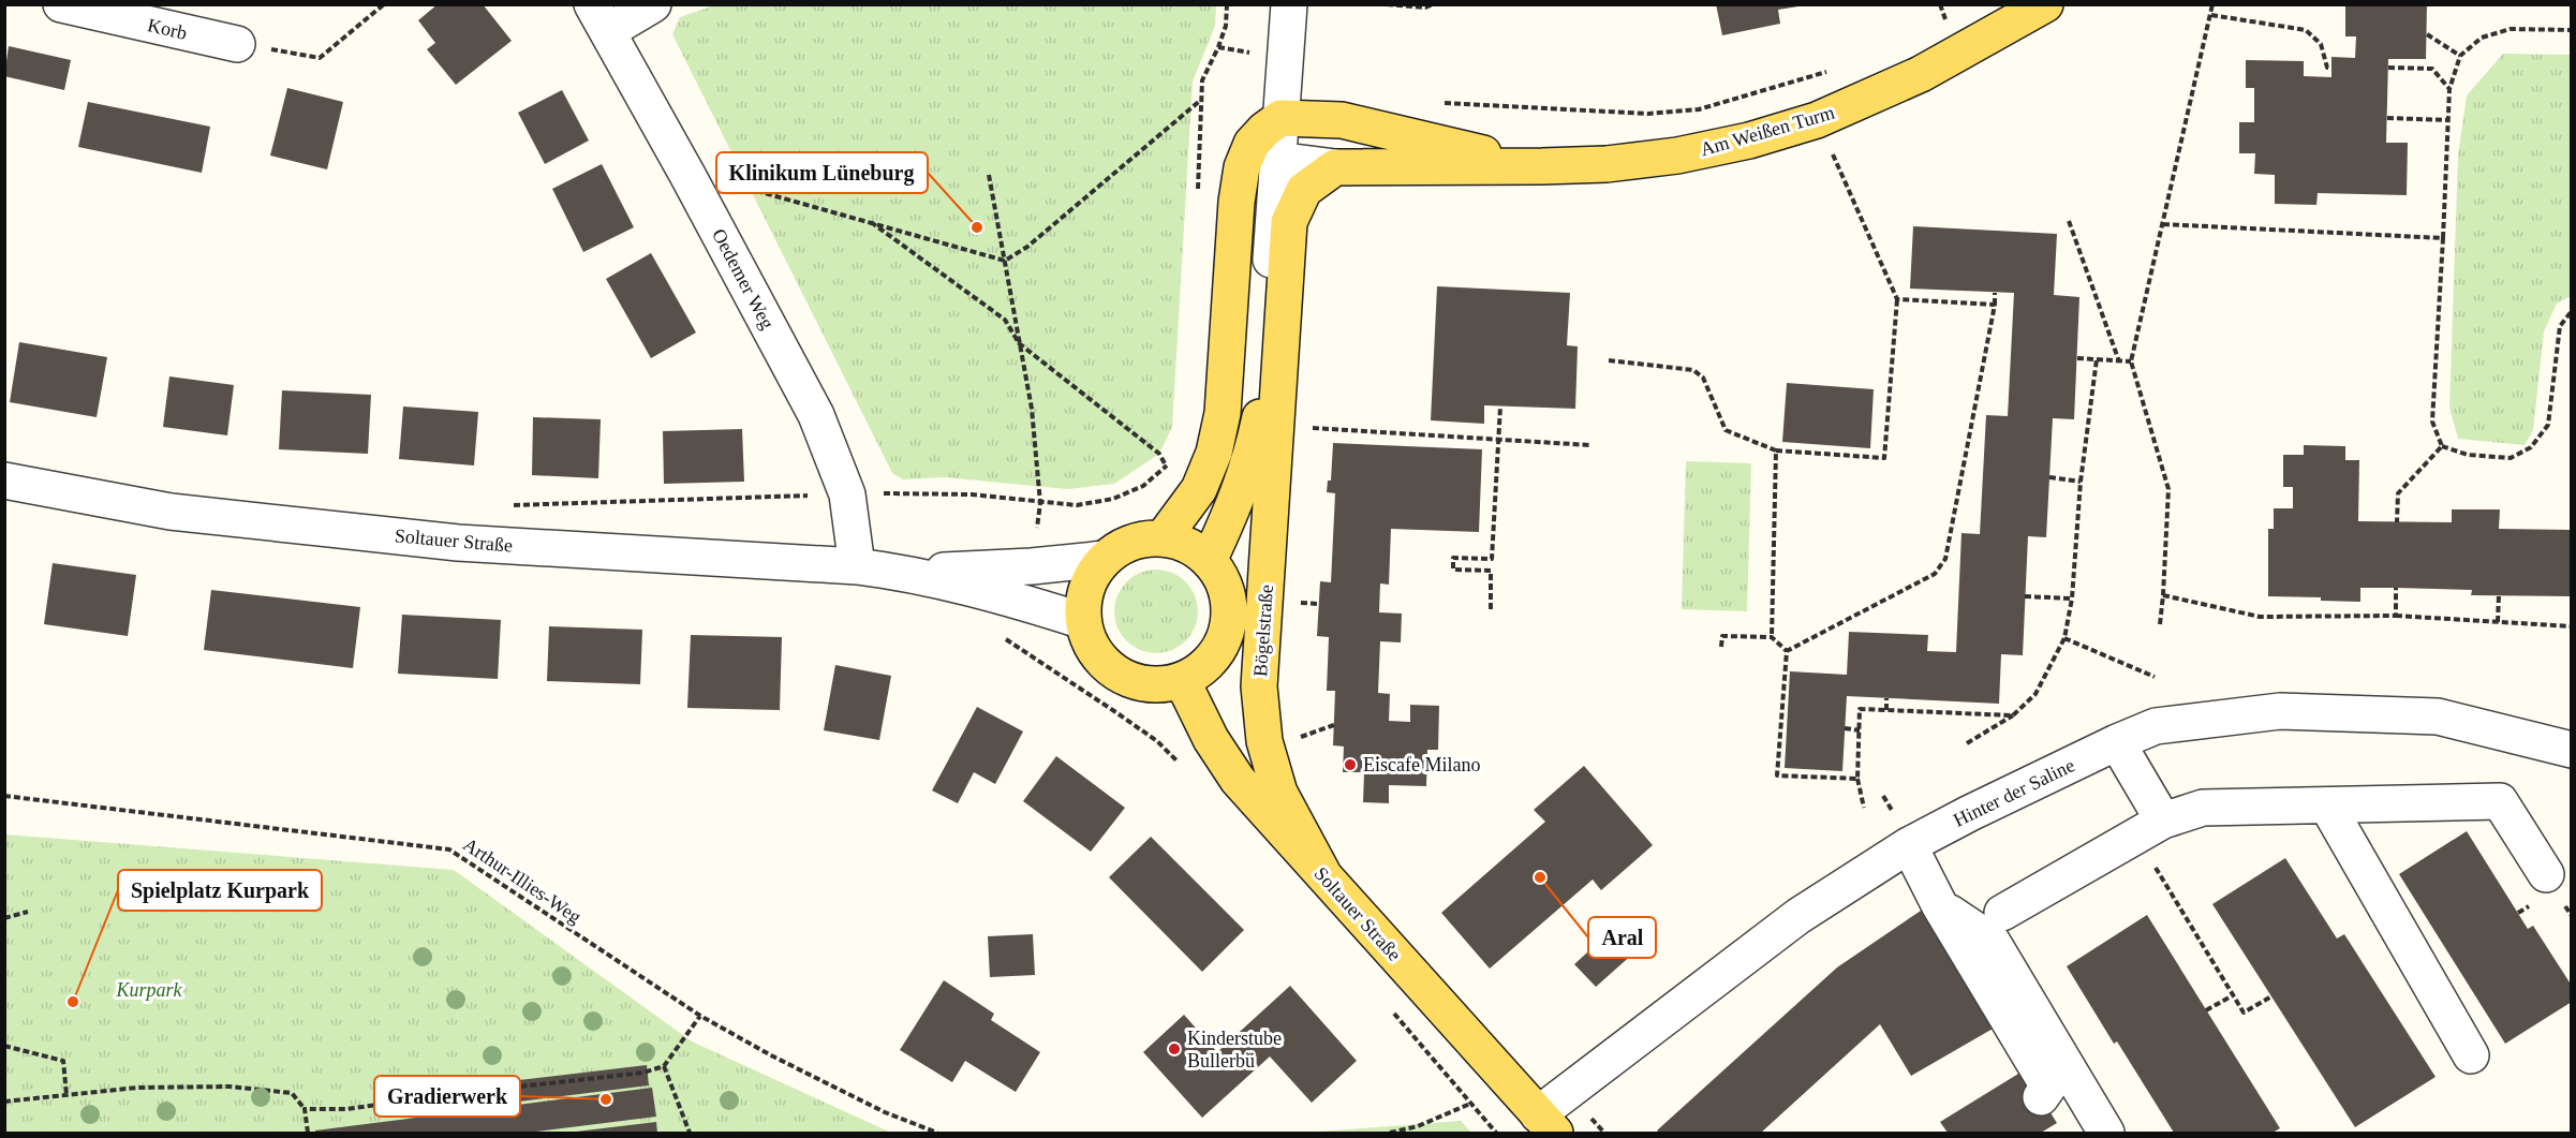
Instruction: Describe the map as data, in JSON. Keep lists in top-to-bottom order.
{
  "streets": {
    "main road": ["Am Weißen Turm", "Soltauer Straße", "Bögelstraße"],
    "street": ["Korb", "Oedemer Weg", "Hinter der Saline"],
    "path": ["Arthur-Illies-Weg"]
  },
  "crossings": [
    ["Am Weißen Turm", "Bögelstraße"],
    ["Oedemer Weg", "Soltauer Straße"],
    ["Soltauer Straße", "Bögelstraße"],
    ["Soltauer Straße", "Hinter der Saline"]
  ],
  "parks": ["Kurpark"],
  "places": [
    "Klinikum Lüneburg",
    "Eiscafe Milano",
    "Aral",
    "Spielplatz Kurpark",
    "Kinderstube Bullerbü",
    "Gradierwerk"
  ]
}
